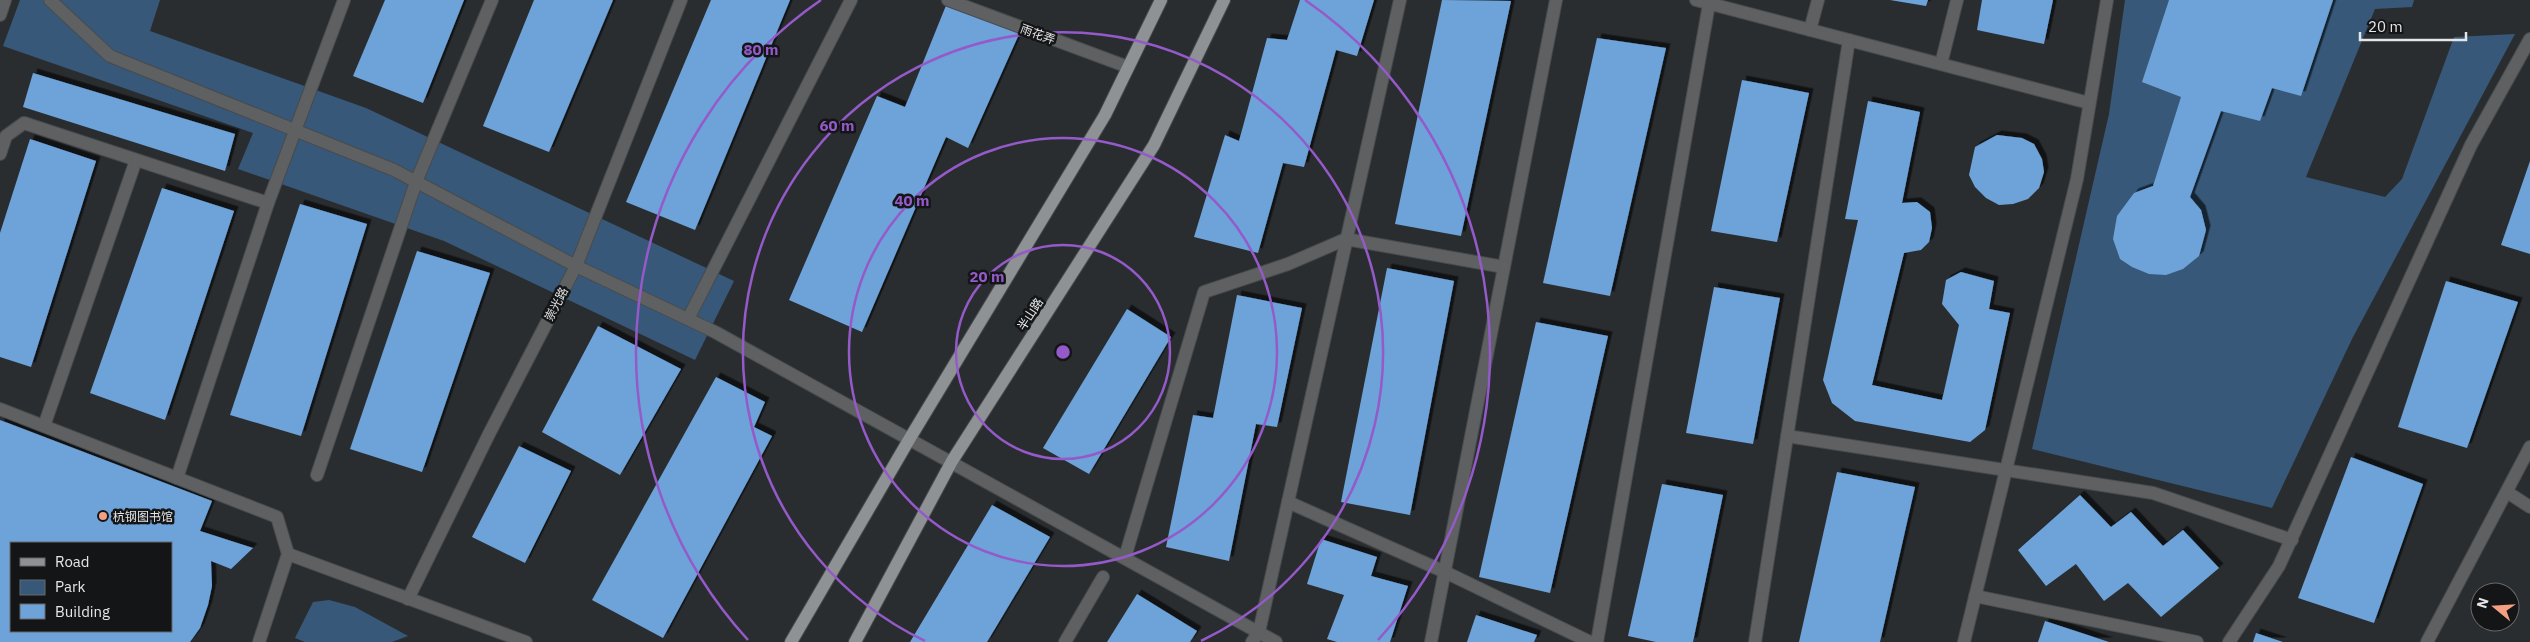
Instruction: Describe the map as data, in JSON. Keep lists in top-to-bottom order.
{
  "streets": {
    "main road": ["半山路"],
    "street": ["雨花弄", "崇光路"]
  },
  "places": ["杭钢图书馆"],
  "legend": ["Road", "Park", "Building"],
  "scale_bar": "20 m",
  "north": "left",
  "rings": [
    "80 m",
    "60 m",
    "40 m",
    "20 m"
  ]
}
